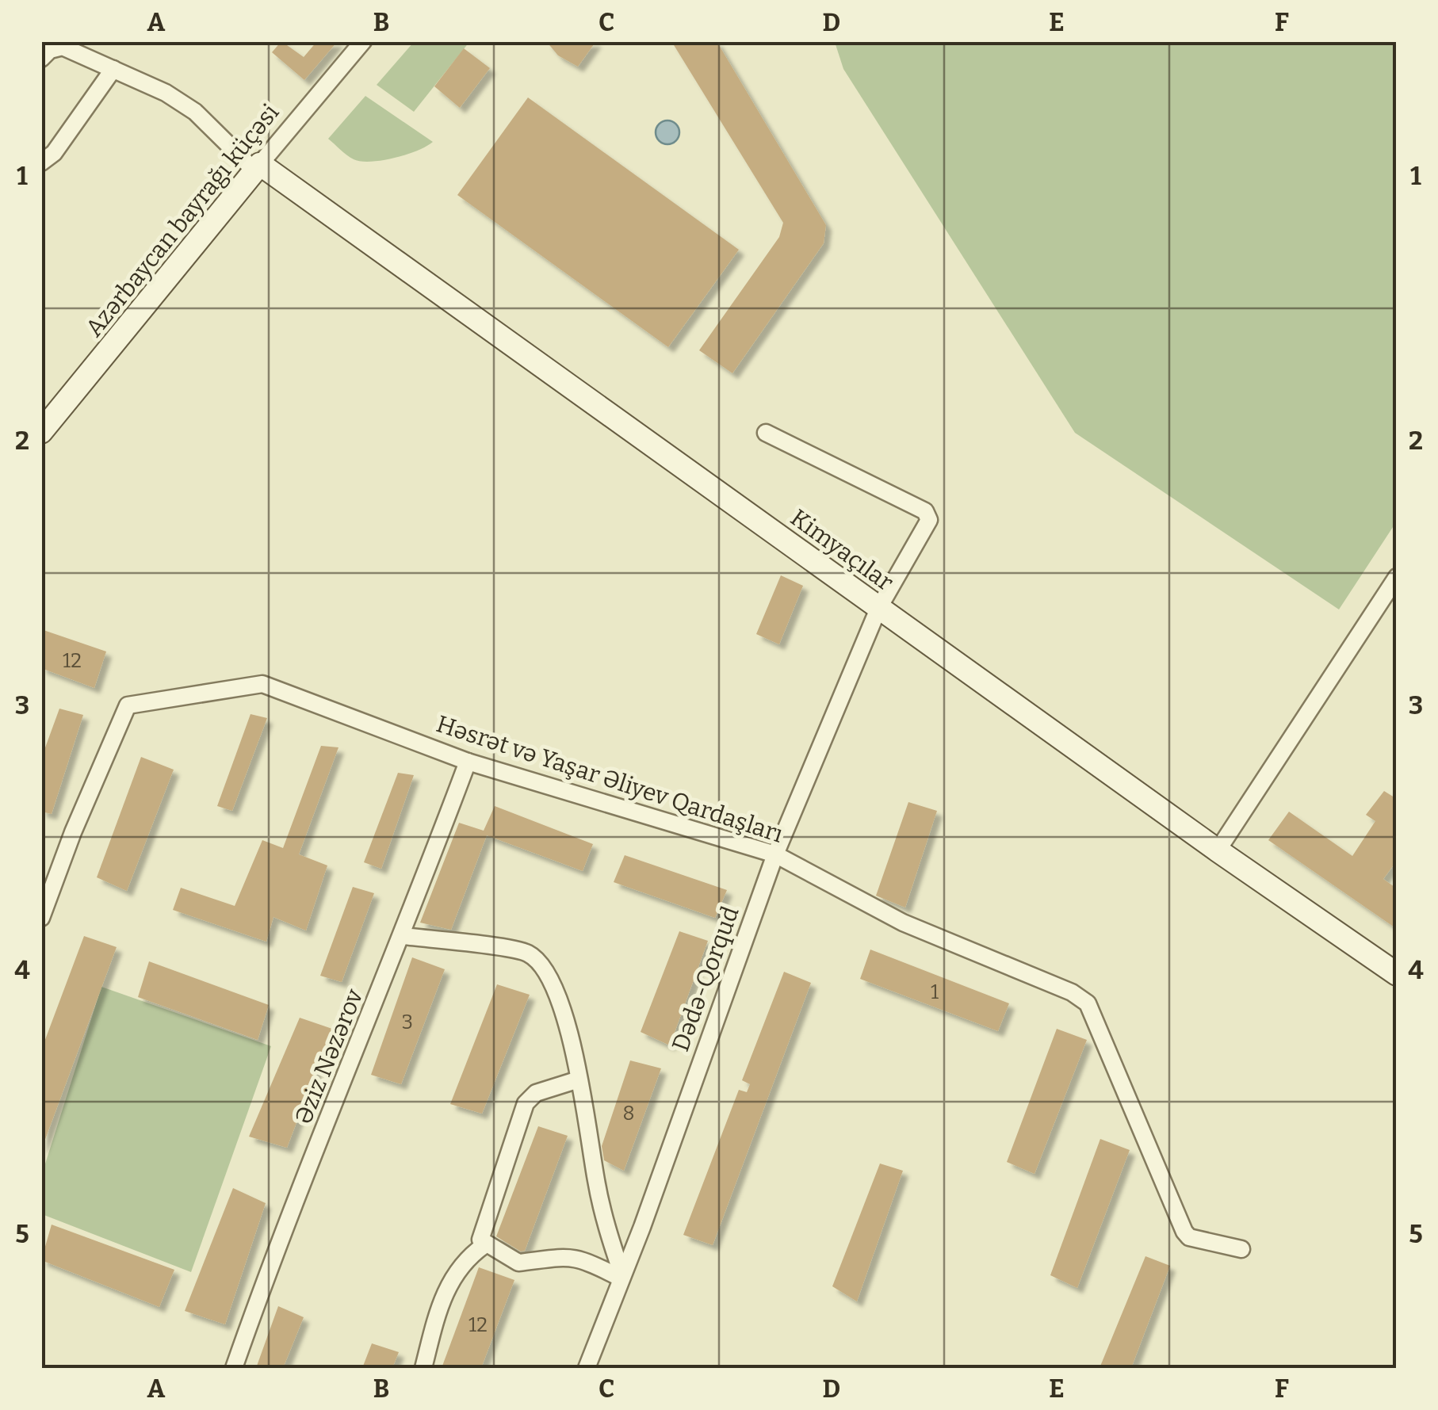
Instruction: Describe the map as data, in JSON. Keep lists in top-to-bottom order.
{
  "streets": {
    "street": [
      "Azərbaycan bayrağı küçəsi",
      "Kimyaçılar",
      "Həsrət və Yaşar Əliyev Qardaşları",
      "Dədə-Qorqud",
      "Əziz Nəzərov"
    ]
  },
  "crossings": [
    ["Azərbaycan bayrağı küçəsi", "Kimyaçılar"],
    ["Kimyaçılar", "Dədə-Qorqud"],
    ["Həsrət və Yaşar Əliyev Qardaşları", "Dədə-Qorqud"],
    ["Həsrət və Yaşar Əliyev Qardaşları", "Əziz Nəzərov"]
  ],
  "house_numbers": [
    "12",
    "1",
    "3",
    "8",
    "12"
  ],
  "grid": {
    "columns": [
      "A",
      "B",
      "C",
      "D",
      "E",
      "F"
    ],
    "rows": [
      "1",
      "2",
      "3",
      "4",
      "5"
    ]
  }
}
